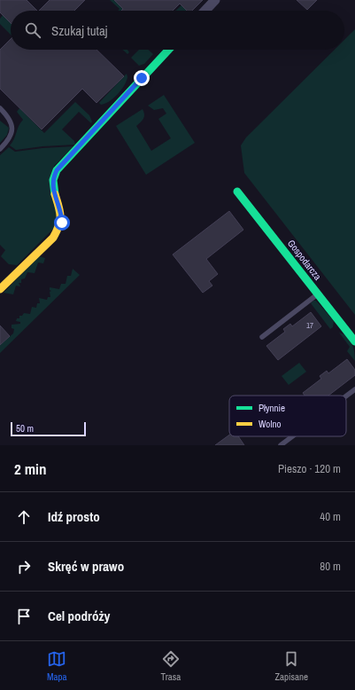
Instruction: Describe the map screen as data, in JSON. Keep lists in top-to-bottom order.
{
  "streets": {
    "street": ["Gospodarcza"]
  },
  "house_numbers": ["17"],
  "legend": ["Płynnie", "Wolno"],
  "scale_bar": "50 m",
  "page": {
    "search": "Szukaj tutaj",
    "scale": "50 m",
    "heading": ["2 min", "Pieszo · 120 m"],
    "list": [
      ["Idź prosto", "40 m"],
      ["Skręć w prawo", "80 m"],
      "Cel podróży"
    ],
    "nav": ["Mapa", "Trasa", "Zapisane"]
  }
}
